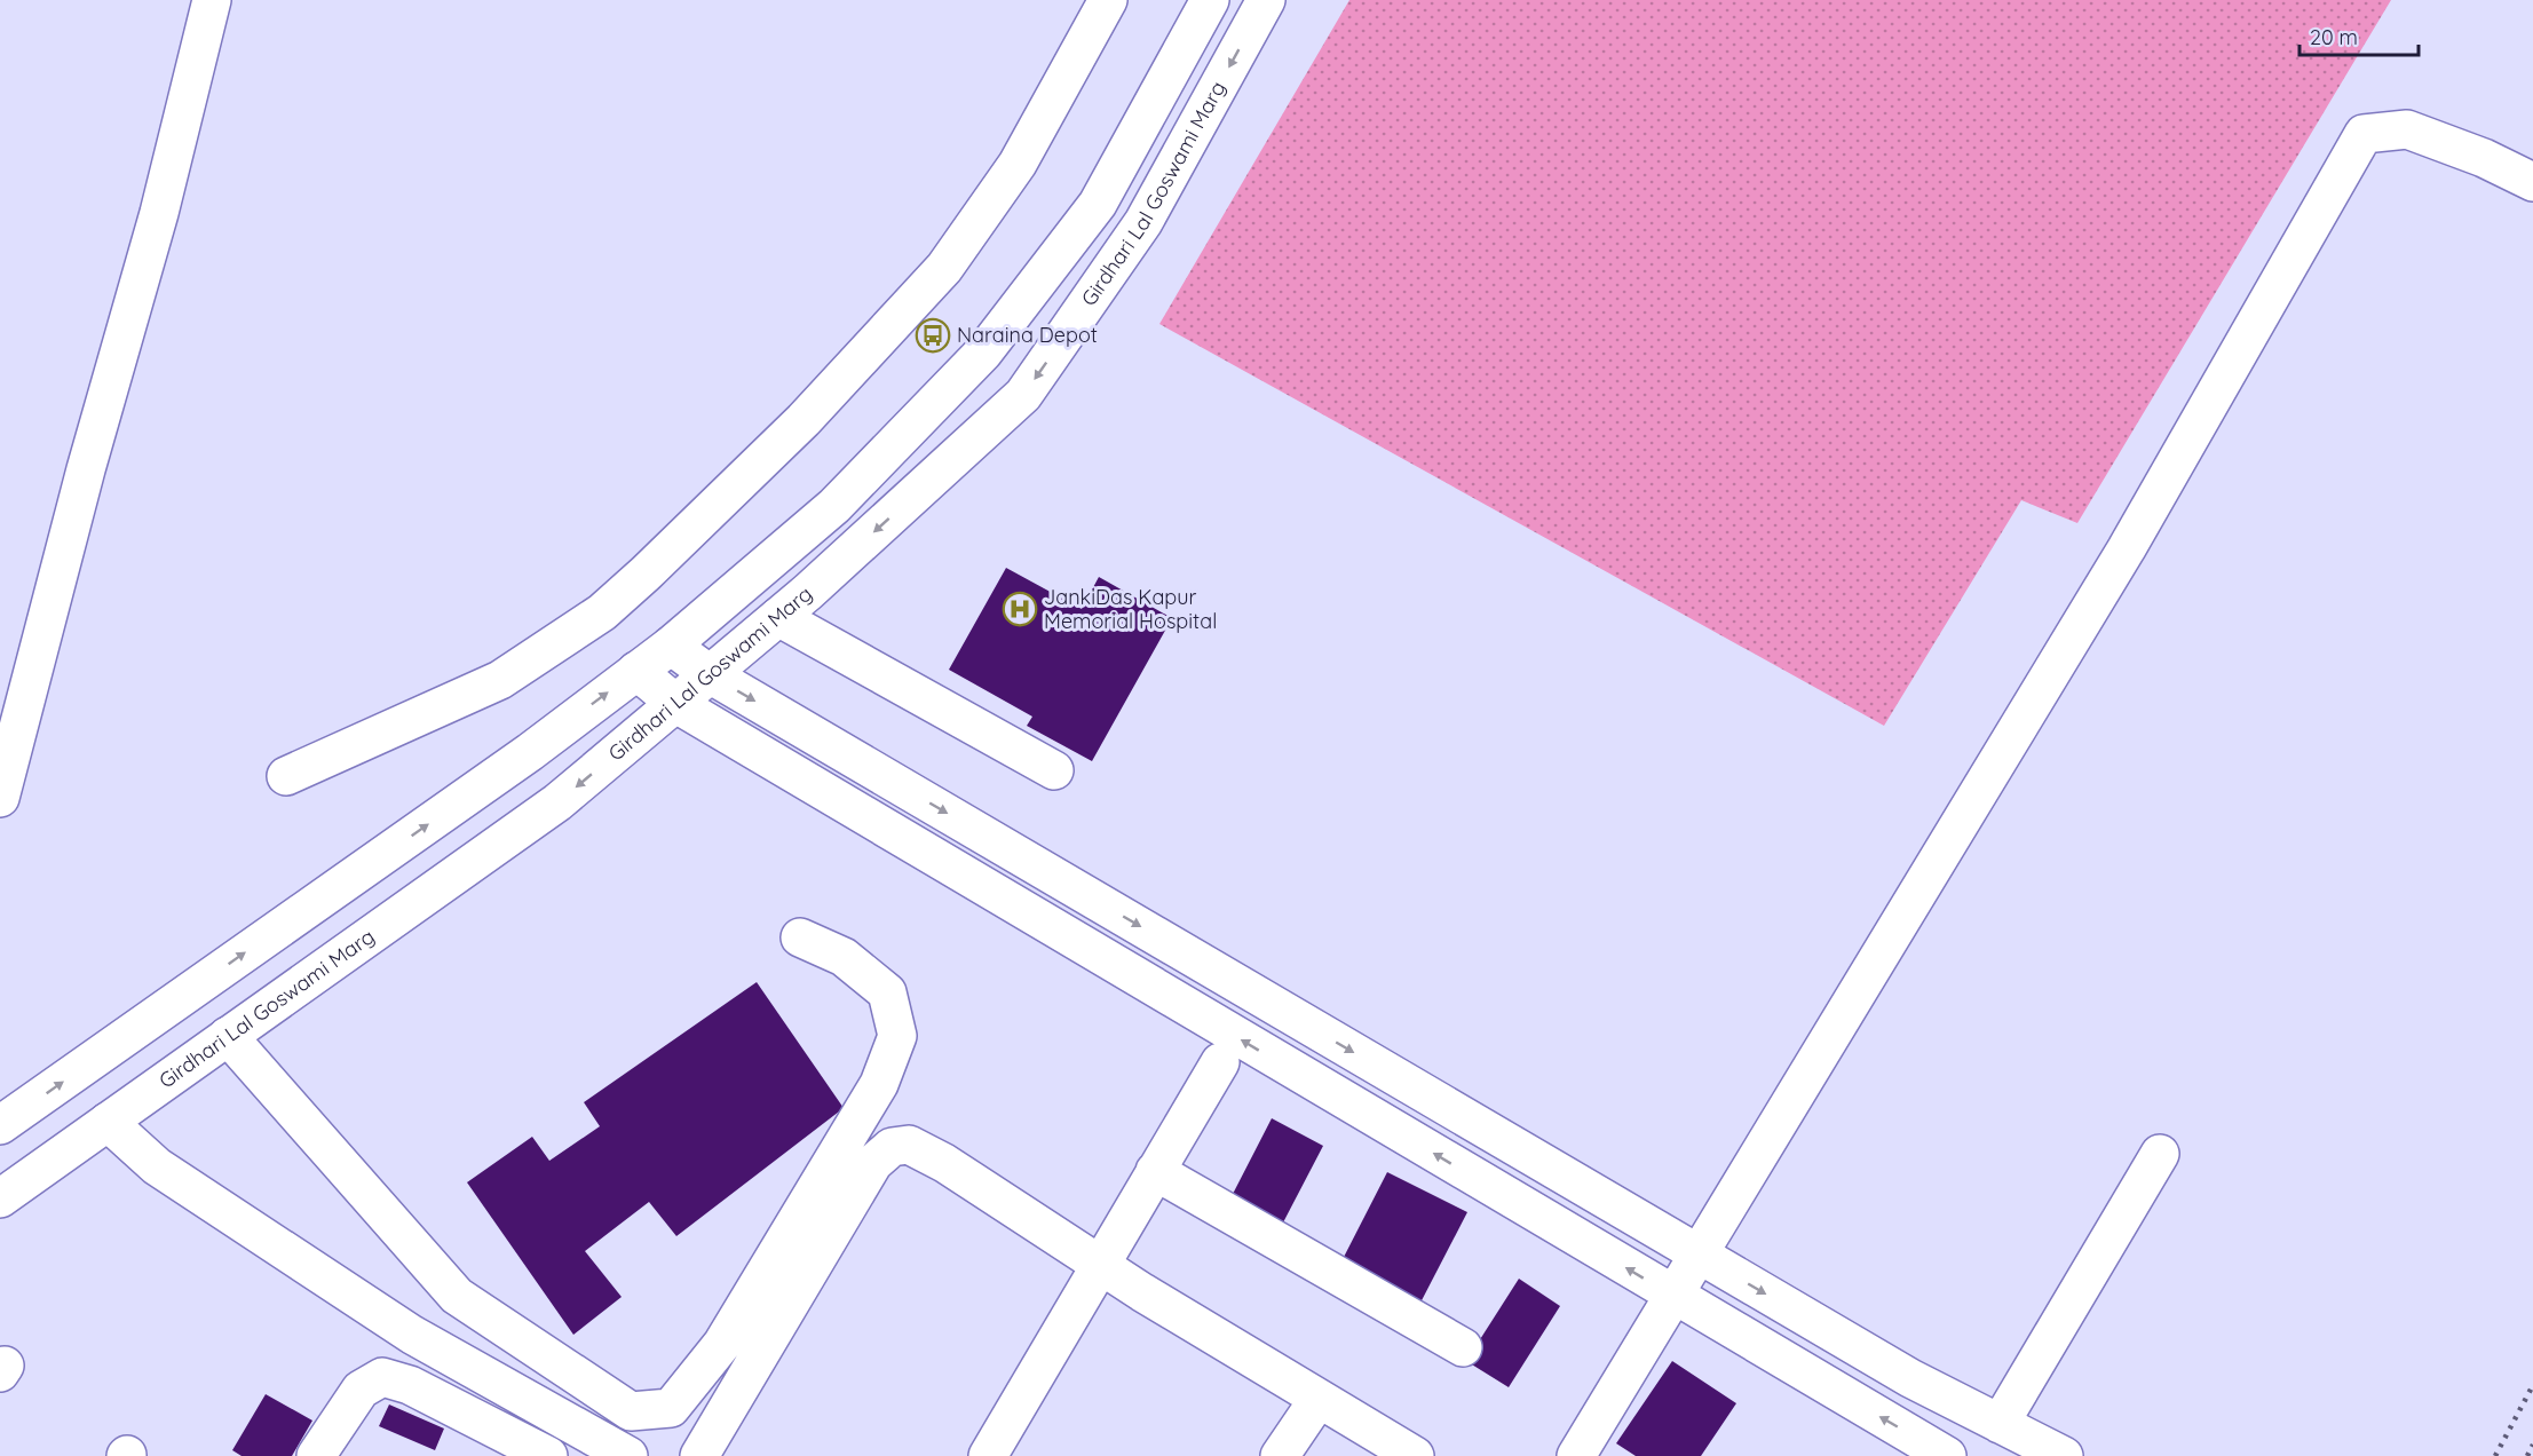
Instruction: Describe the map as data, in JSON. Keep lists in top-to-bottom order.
{
  "streets": {
    "street": ["Girdhari Lal Goswami Marg"]
  },
  "places": {
    "bus stop": ["Naraina Depot"],
    "hospital": ["JankiDas Kapur Memorial Hospital"]
  },
  "scale_bar": "20 m"
}
